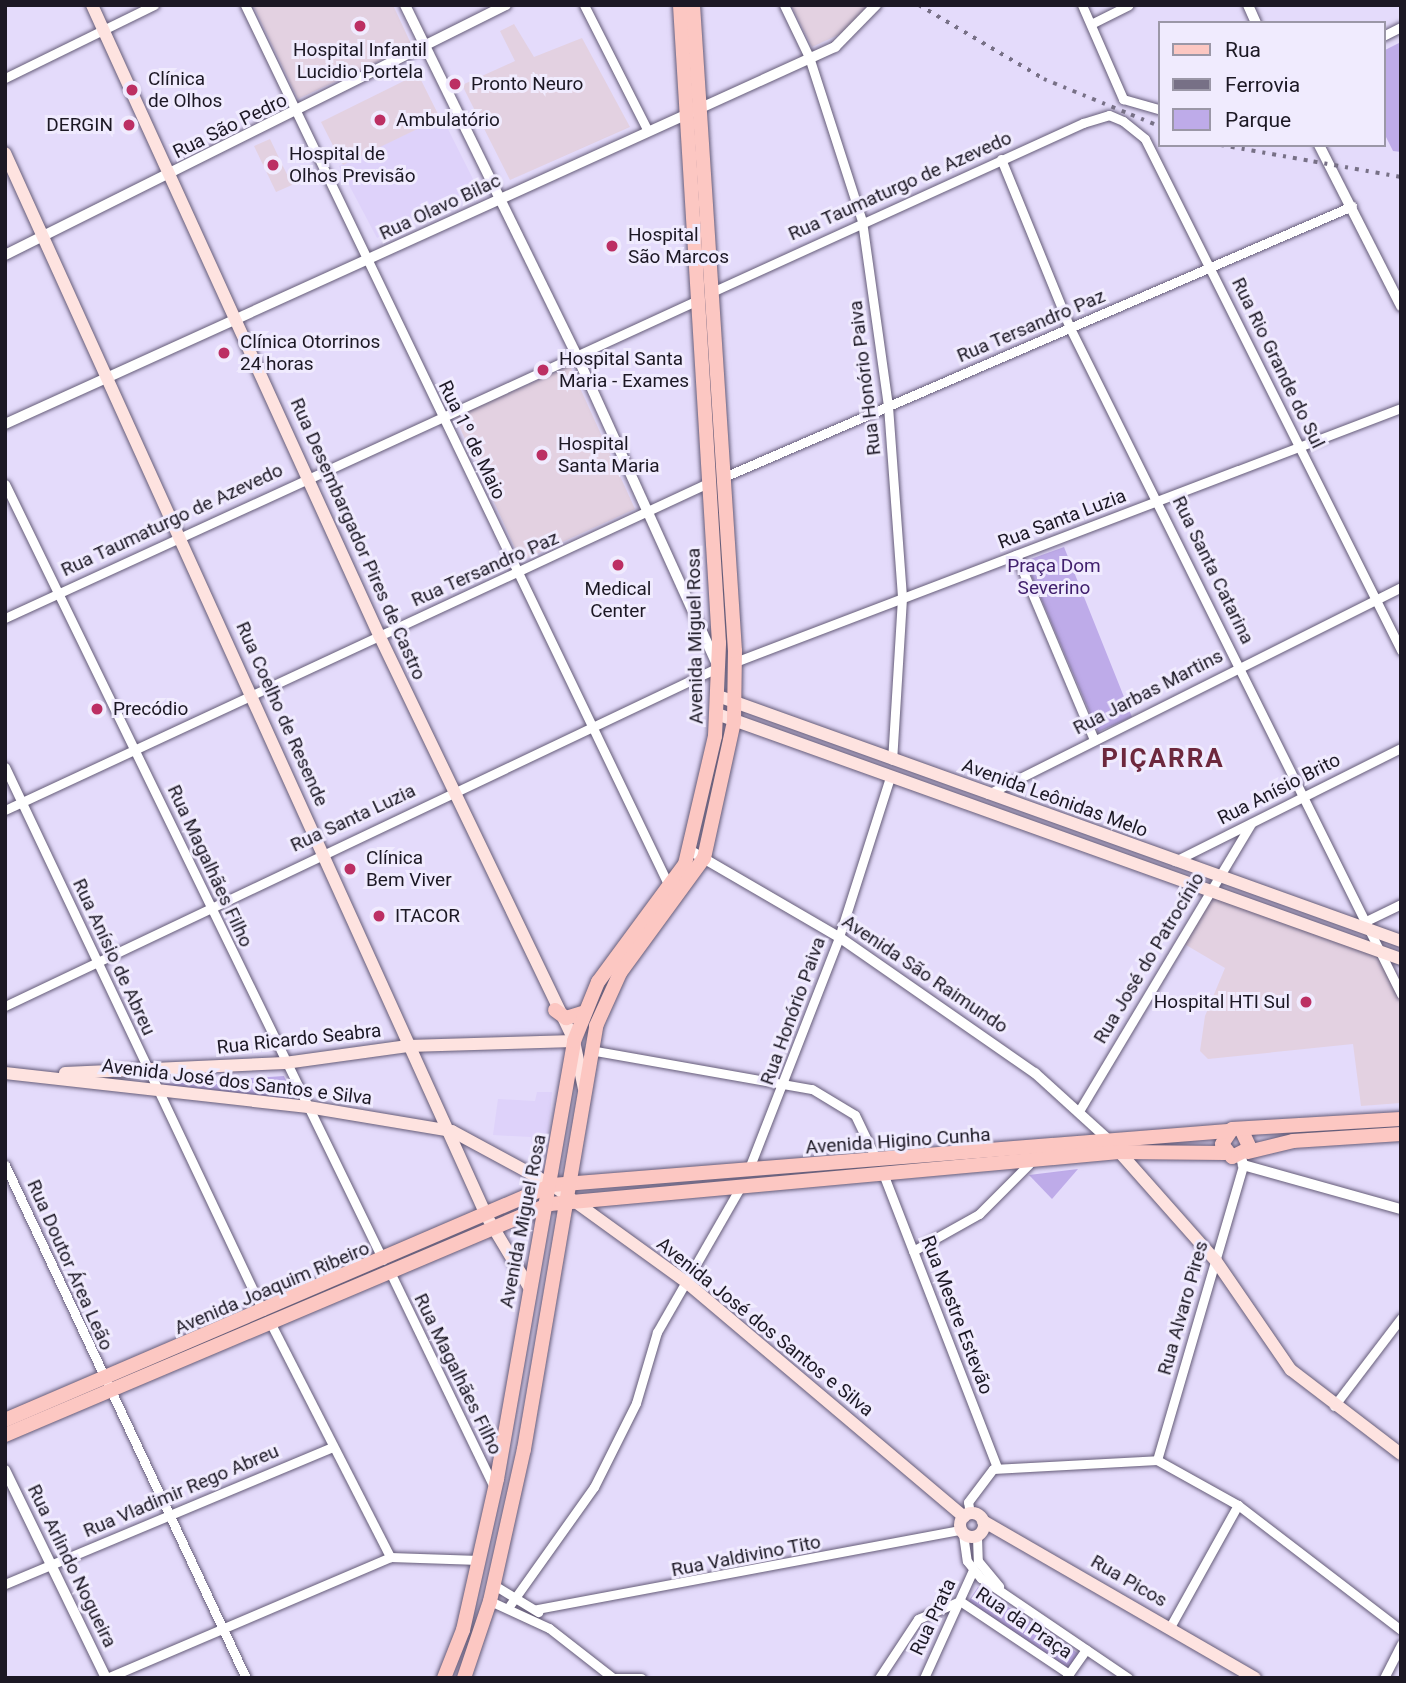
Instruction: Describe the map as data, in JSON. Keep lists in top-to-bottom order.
{
  "streets": {
    "main road": [
      "Rua Desembargador Pires de Castro",
      "Avenida Miguel Rosa",
      "Rua Coelho de Resende",
      "Avenida Leônidas Melo",
      "Rua Ricardo Seabra",
      "Avenida José dos Santos e Silva",
      "Avenida Higino Cunha",
      "Avenida Joaquim Ribeiro",
      "Rua Picos"
    ],
    "street": [
      "Rua São Pedro",
      "Rua Taumaturgo de Azevedo",
      "Rua Olavo Bilac",
      "Rua Tersandro Paz",
      "Rua Rio Grande do Sul",
      "Rua Honório Paiva",
      "Rua 1º de Maio",
      "Rua Santa Luzia",
      "Rua Santa Catarina",
      "Rua Jarbas Martins",
      "Rua Anísio Brito",
      "Rua Magalhães Filho",
      "Rua Anísio de Abreu",
      "Rua José do Patrocínio",
      "Avenida São Raimundo",
      "Rua Doutor Área Leão",
      "Rua Alvaro Pires",
      "Rua Mestre Estevão",
      "Rua Vladimir Rego Abreu",
      "Rua Valdivino Tito",
      "Rua Arlindo Nogueira",
      "Rua Prata",
      "Rua da Praça"
    ]
  },
  "crossings": [
    ["Rua São Pedro", "Rua 1º de Maio"],
    ["Rua São Pedro", "Rua Desembargador Pires de Castro"],
    ["Rua São Pedro", "Rua Coelho de Resende"],
    ["Rua Taumaturgo de Azevedo", "Rua Rio Grande do Sul"],
    ["Rua Taumaturgo de Azevedo", "Rua Honório Paiva"],
    ["Rua Taumaturgo de Azevedo", "Rua 1º de Maio"],
    ["Rua Taumaturgo de Azevedo", "Rua Desembargador Pires de Castro"],
    ["Rua Taumaturgo de Azevedo", "Rua Santa Catarina"],
    ["Rua Taumaturgo de Azevedo", "Avenida Miguel Rosa"],
    ["Rua Taumaturgo de Azevedo", "Rua Coelho de Resende"],
    ["Rua Taumaturgo de Azevedo", "Rua Magalhães Filho"],
    ["Rua Olavo Bilac", "Rua Honório Paiva"],
    ["Rua Olavo Bilac", "Rua 1º de Maio"],
    ["Rua Olavo Bilac", "Rua Desembargador Pires de Castro"],
    ["Rua Olavo Bilac", "Avenida Miguel Rosa"],
    ["Rua Olavo Bilac", "Rua Coelho de Resende"],
    ["Rua Tersandro Paz", "Rua Rio Grande do Sul"],
    ["Rua Tersandro Paz", "Rua Honório Paiva"],
    ["Rua Tersandro Paz", "Rua 1º de Maio"],
    ["Rua Tersandro Paz", "Rua Desembargador Pires de Castro"],
    ["Rua Tersandro Paz", "Rua Santa Catarina"],
    ["Rua Tersandro Paz", "Avenida Miguel Rosa"],
    ["Rua Tersandro Paz", "Rua Coelho de Resende"],
    ["Rua Tersandro Paz", "Rua Magalhães Filho"],
    ["Rua Tersandro Paz", "Rua Anísio de Abreu"],
    ["Rua Rio Grande do Sul", "Rua Santa Luzia"],
    ["Rua Rio Grande do Sul", "Rua Jarbas Martins"],
    ["Rua Honório Paiva", "Rua Santa Luzia"],
    ["Rua Honório Paiva", "Avenida Leônidas Melo"],
    ["Rua Honório Paiva", "Avenida São Raimundo"],
    ["Rua Honório Paiva", "Avenida Higino Cunha"],
    ["Rua 1º de Maio", "Rua Santa Luzia"],
    ["Rua 1º de Maio", "Avenida Miguel Rosa"],
    ["Rua Santa Luzia", "Rua Desembargador Pires de Castro"],
    ["Rua Santa Luzia", "Rua Santa Catarina"],
    ["Rua Santa Luzia", "Avenida Miguel Rosa"],
    ["Rua Santa Luzia", "Rua Coelho de Resende"],
    ["Rua Santa Luzia", "Rua Magalhães Filho"],
    ["Rua Santa Luzia", "Rua Anísio de Abreu"],
    ["Rua Desembargador Pires de Castro", "Avenida Miguel Rosa"],
    ["Rua Desembargador Pires de Castro", "Rua Ricardo Seabra"],
    ["Rua Santa Catarina", "Rua Jarbas Martins"],
    ["Rua Santa Catarina", "Rua Anísio Brito"],
    ["Rua Santa Catarina", "Avenida Leônidas Melo"],
    ["Avenida Miguel Rosa", "Rua Coelho de Resende"],
    ["Avenida Miguel Rosa", "Avenida Leônidas Melo"],
    ["Avenida Miguel Rosa", "Rua Magalhães Filho"],
    ["Avenida Miguel Rosa", "Avenida São Raimundo"],
    ["Avenida Miguel Rosa", "Rua Ricardo Seabra"],
    ["Avenida Miguel Rosa", "Avenida José dos Santos e Silva"],
    ["Avenida Miguel Rosa", "Avenida Higino Cunha"],
    ["Avenida Miguel Rosa", "Avenida Joaquim Ribeiro"],
    ["Rua Jarbas Martins", "Avenida Leônidas Melo"],
    ["Rua Coelho de Resende", "Rua Ricardo Seabra"],
    ["Rua Coelho de Resende", "Avenida José dos Santos e Silva"],
    ["Rua Coelho de Resende", "Avenida Joaquim Ribeiro"],
    ["Rua Anísio Brito", "Avenida Leônidas Melo"],
    ["Rua Anísio Brito", "Rua José do Patrocínio"],
    ["Avenida Leônidas Melo", "Rua José do Patrocínio"],
    ["Rua Magalhães Filho", "Rua Ricardo Seabra"],
    ["Rua Magalhães Filho", "Avenida José dos Santos e Silva"],
    ["Rua Magalhães Filho", "Avenida Joaquim Ribeiro"],
    ["Rua Anísio de Abreu", "Rua Ricardo Seabra"],
    ["Rua Anísio de Abreu", "Avenida José dos Santos e Silva"],
    ["Rua Anísio de Abreu", "Avenida Joaquim Ribeiro"],
    ["Rua Anísio de Abreu", "Rua Vladimir Rego Abreu"],
    ["Rua José do Patrocínio", "Avenida São Raimundo"],
    ["Avenida São Raimundo", "Avenida Higino Cunha"],
    ["Rua Ricardo Seabra", "Avenida José dos Santos e Silva"],
    ["Avenida José dos Santos e Silva", "Avenida Higino Cunha"],
    ["Avenida José dos Santos e Silva", "Avenida Joaquim Ribeiro"],
    ["Avenida José dos Santos e Silva", "Rua Picos"],
    ["Avenida Higino Cunha", "Avenida Joaquim Ribeiro"],
    ["Avenida Higino Cunha", "Rua Alvaro Pires"],
    ["Avenida Higino Cunha", "Rua Mestre Estevão"],
    ["Rua Doutor Área Leão", "Avenida Joaquim Ribeiro"],
    ["Rua Doutor Área Leão", "Rua Vladimir Rego Abreu"],
    ["Rua Vladimir Rego Abreu", "Rua Arlindo Nogueira"],
    ["Rua Prata", "Rua da Praça"]
  ],
  "districts": ["PIÇARRA"],
  "parks": ["Praça Dom Severino"],
  "places": [
    "Hospital Infantil Lucidio Portela",
    "Pronto Neuro",
    "Clínica de Olhos",
    "Ambulatório",
    "DERGIN",
    "Hospital de Olhos Previsão",
    "Hospital São Marcos",
    "Clínica Otorrinos 24 horas",
    "Hospital Santa Maria - Exames",
    "Hospital Santa Maria",
    "Medical Center",
    "Precódio",
    "Clínica Bem Viver",
    "ITACOR",
    "Hospital HTI Sul"
  ],
  "legend": ["Rua", "Ferrovia", "Parque"]
}
